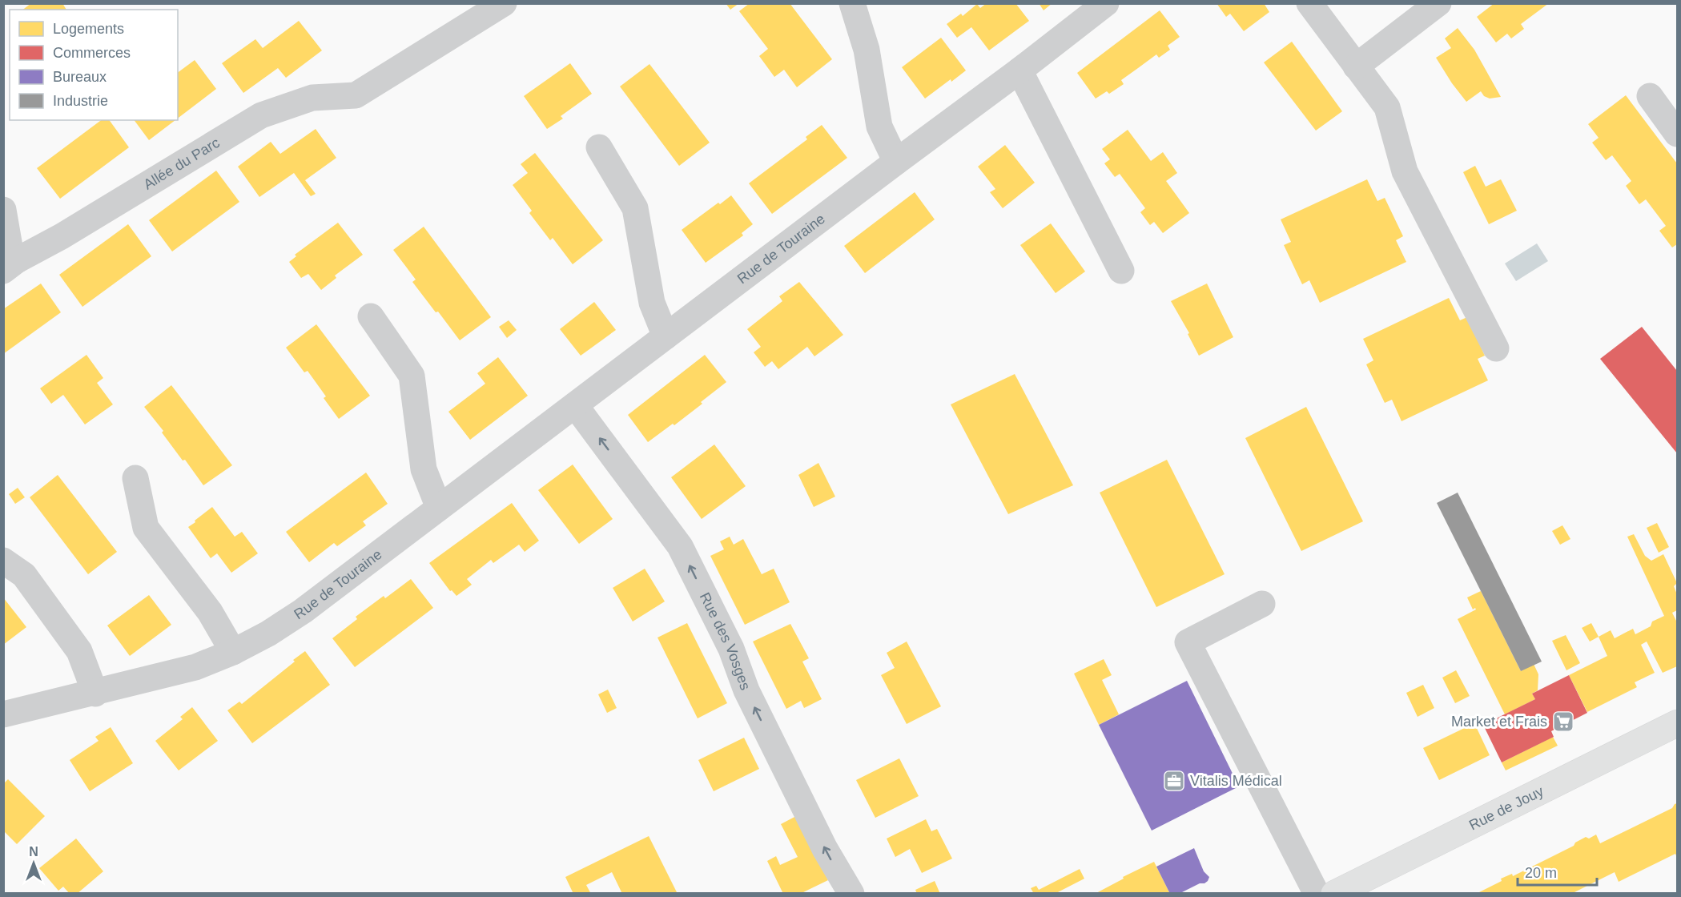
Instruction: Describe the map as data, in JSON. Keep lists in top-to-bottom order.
{
  "streets": {
    "main road": ["Rue de Jouy"],
    "street": ["Allée du Parc", "Rue de Touraine", "Rue des Vosges"]
  },
  "crossings": [
    ["Rue de Touraine", "Rue des Vosges"]
  ],
  "one_way": ["Rue des Vosges"],
  "places": {
    "supermarket": ["Market et Frais"],
    "office": ["Vitalis Médical"]
  },
  "legend": [
    "Logements",
    "Commerces",
    "Bureaux",
    "Industrie"
  ],
  "scale_bar": "20 m",
  "north": "top"
}
